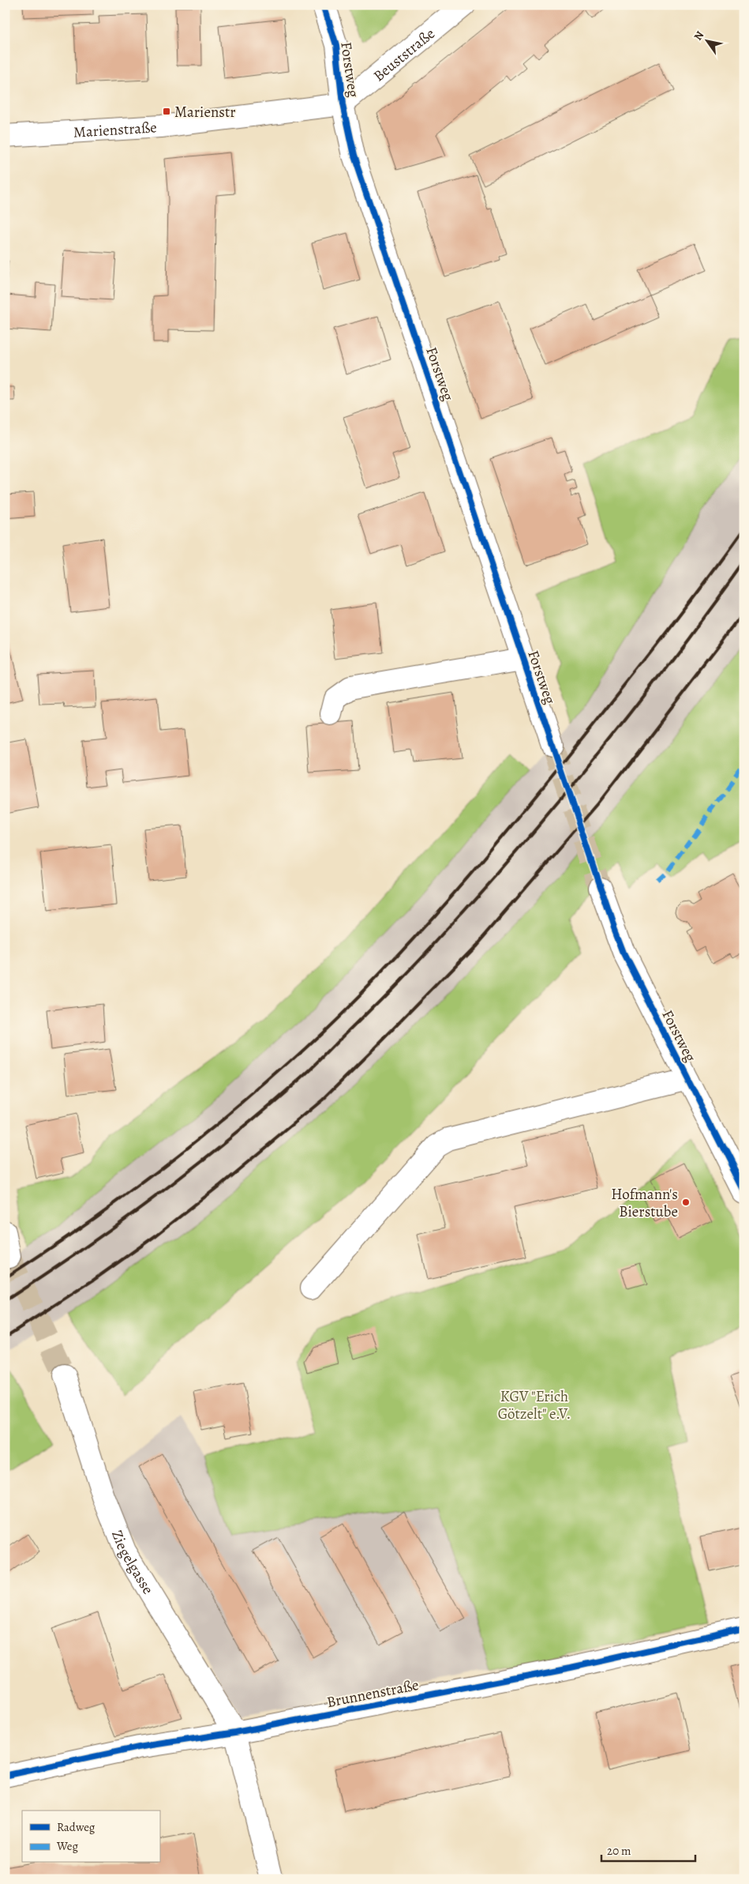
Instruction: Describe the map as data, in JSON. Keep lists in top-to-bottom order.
{
  "streets": {
    "street": [
      "Beuststraße",
      "Forstweg",
      "Marienstraße",
      "Ziegelgasse",
      "Brunnenstraße"
    ]
  },
  "crossings": [
    ["Beuststraße", "Forstweg"],
    ["Beuststraße", "Marienstraße"],
    ["Forstweg", "Marienstraße"],
    ["Ziegelgasse", "Brunnenstraße"]
  ],
  "parks": ["KGV \"Erich Götzelt\" e.V."],
  "places": {
    "transit": ["Marienstr"],
    "other": ["Hofmann's Bierstube"]
  },
  "legend": ["Radweg", "Weg"],
  "scale_bar": "20 m",
  "north": "top left"
}
